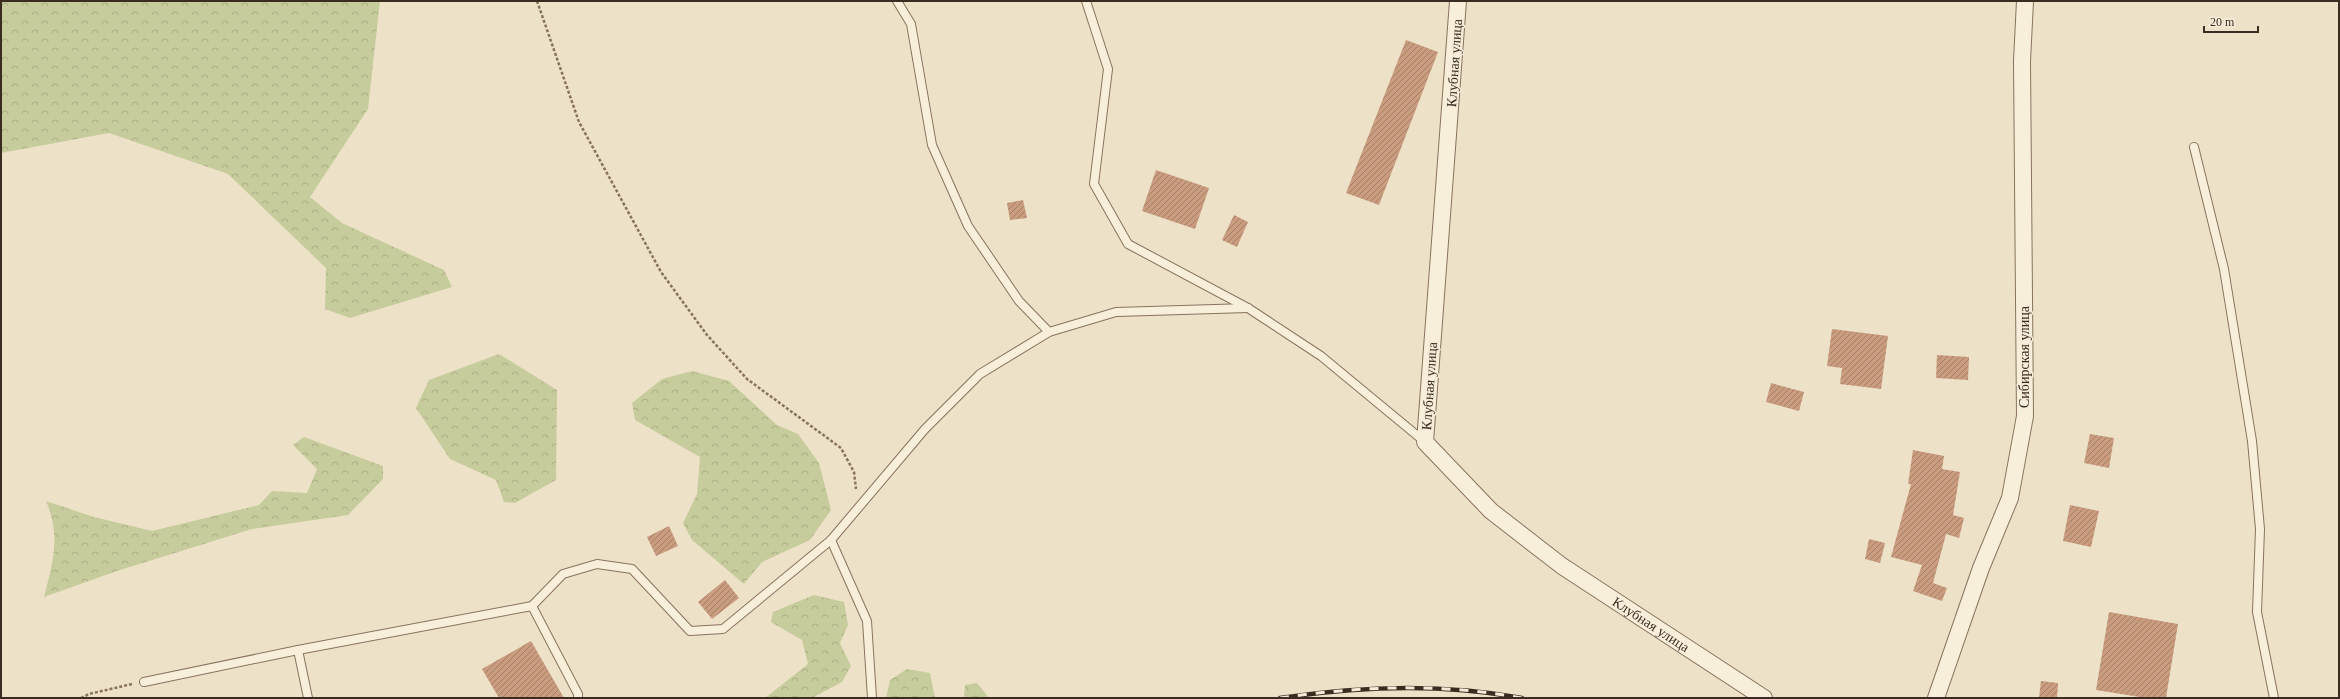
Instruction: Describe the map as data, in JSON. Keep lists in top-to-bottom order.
{
  "streets": {
    "street": ["Клубная улица", "Сибирская улица"]
  },
  "scale_bar": "20 m"
}
